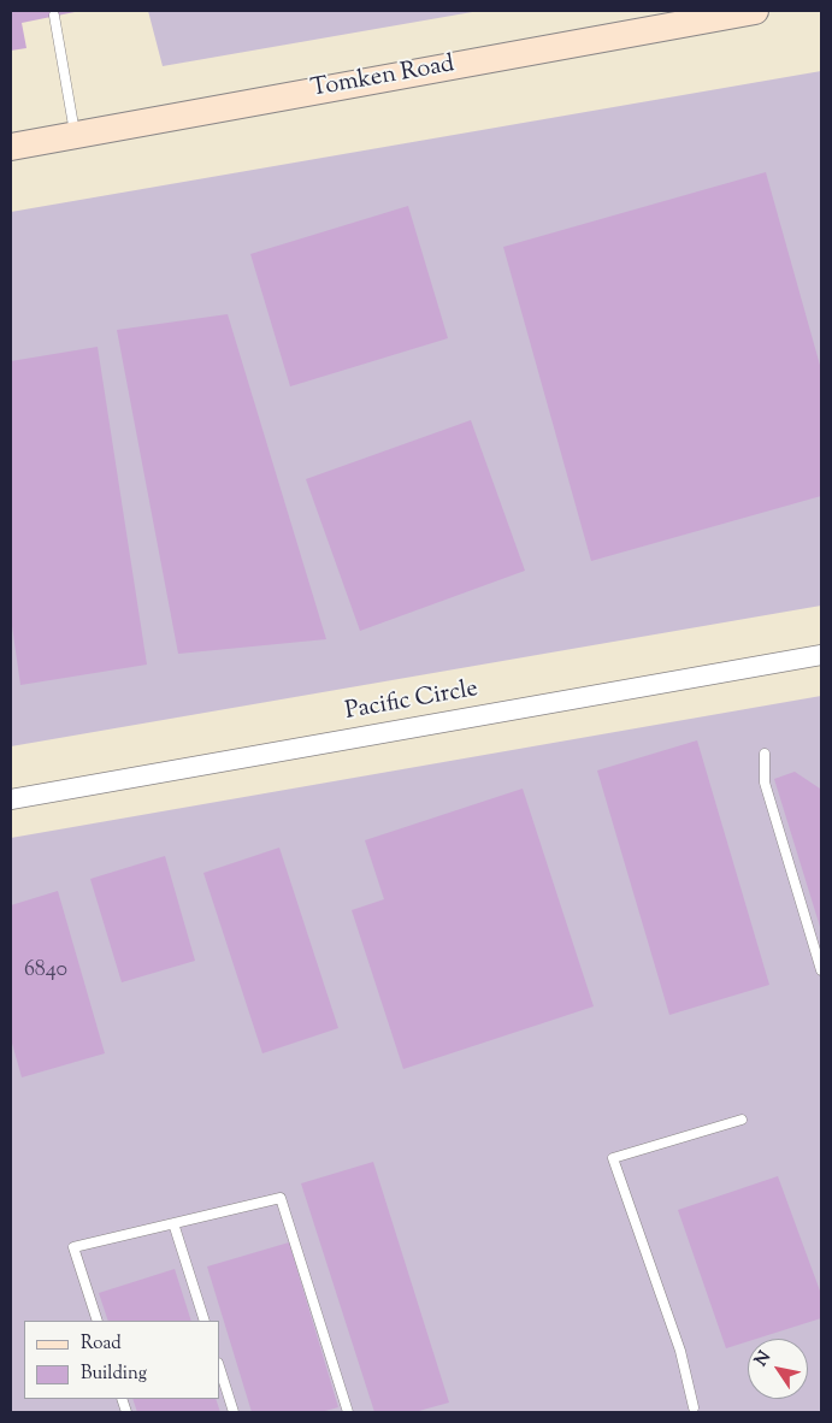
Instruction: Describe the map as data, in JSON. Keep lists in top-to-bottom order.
{
  "streets": {
    "main road": ["Tomken Road"],
    "street": ["Pacific Circle"]
  },
  "house_numbers": ["6840"],
  "legend": ["Road", "Building"],
  "north": "top left"
}
